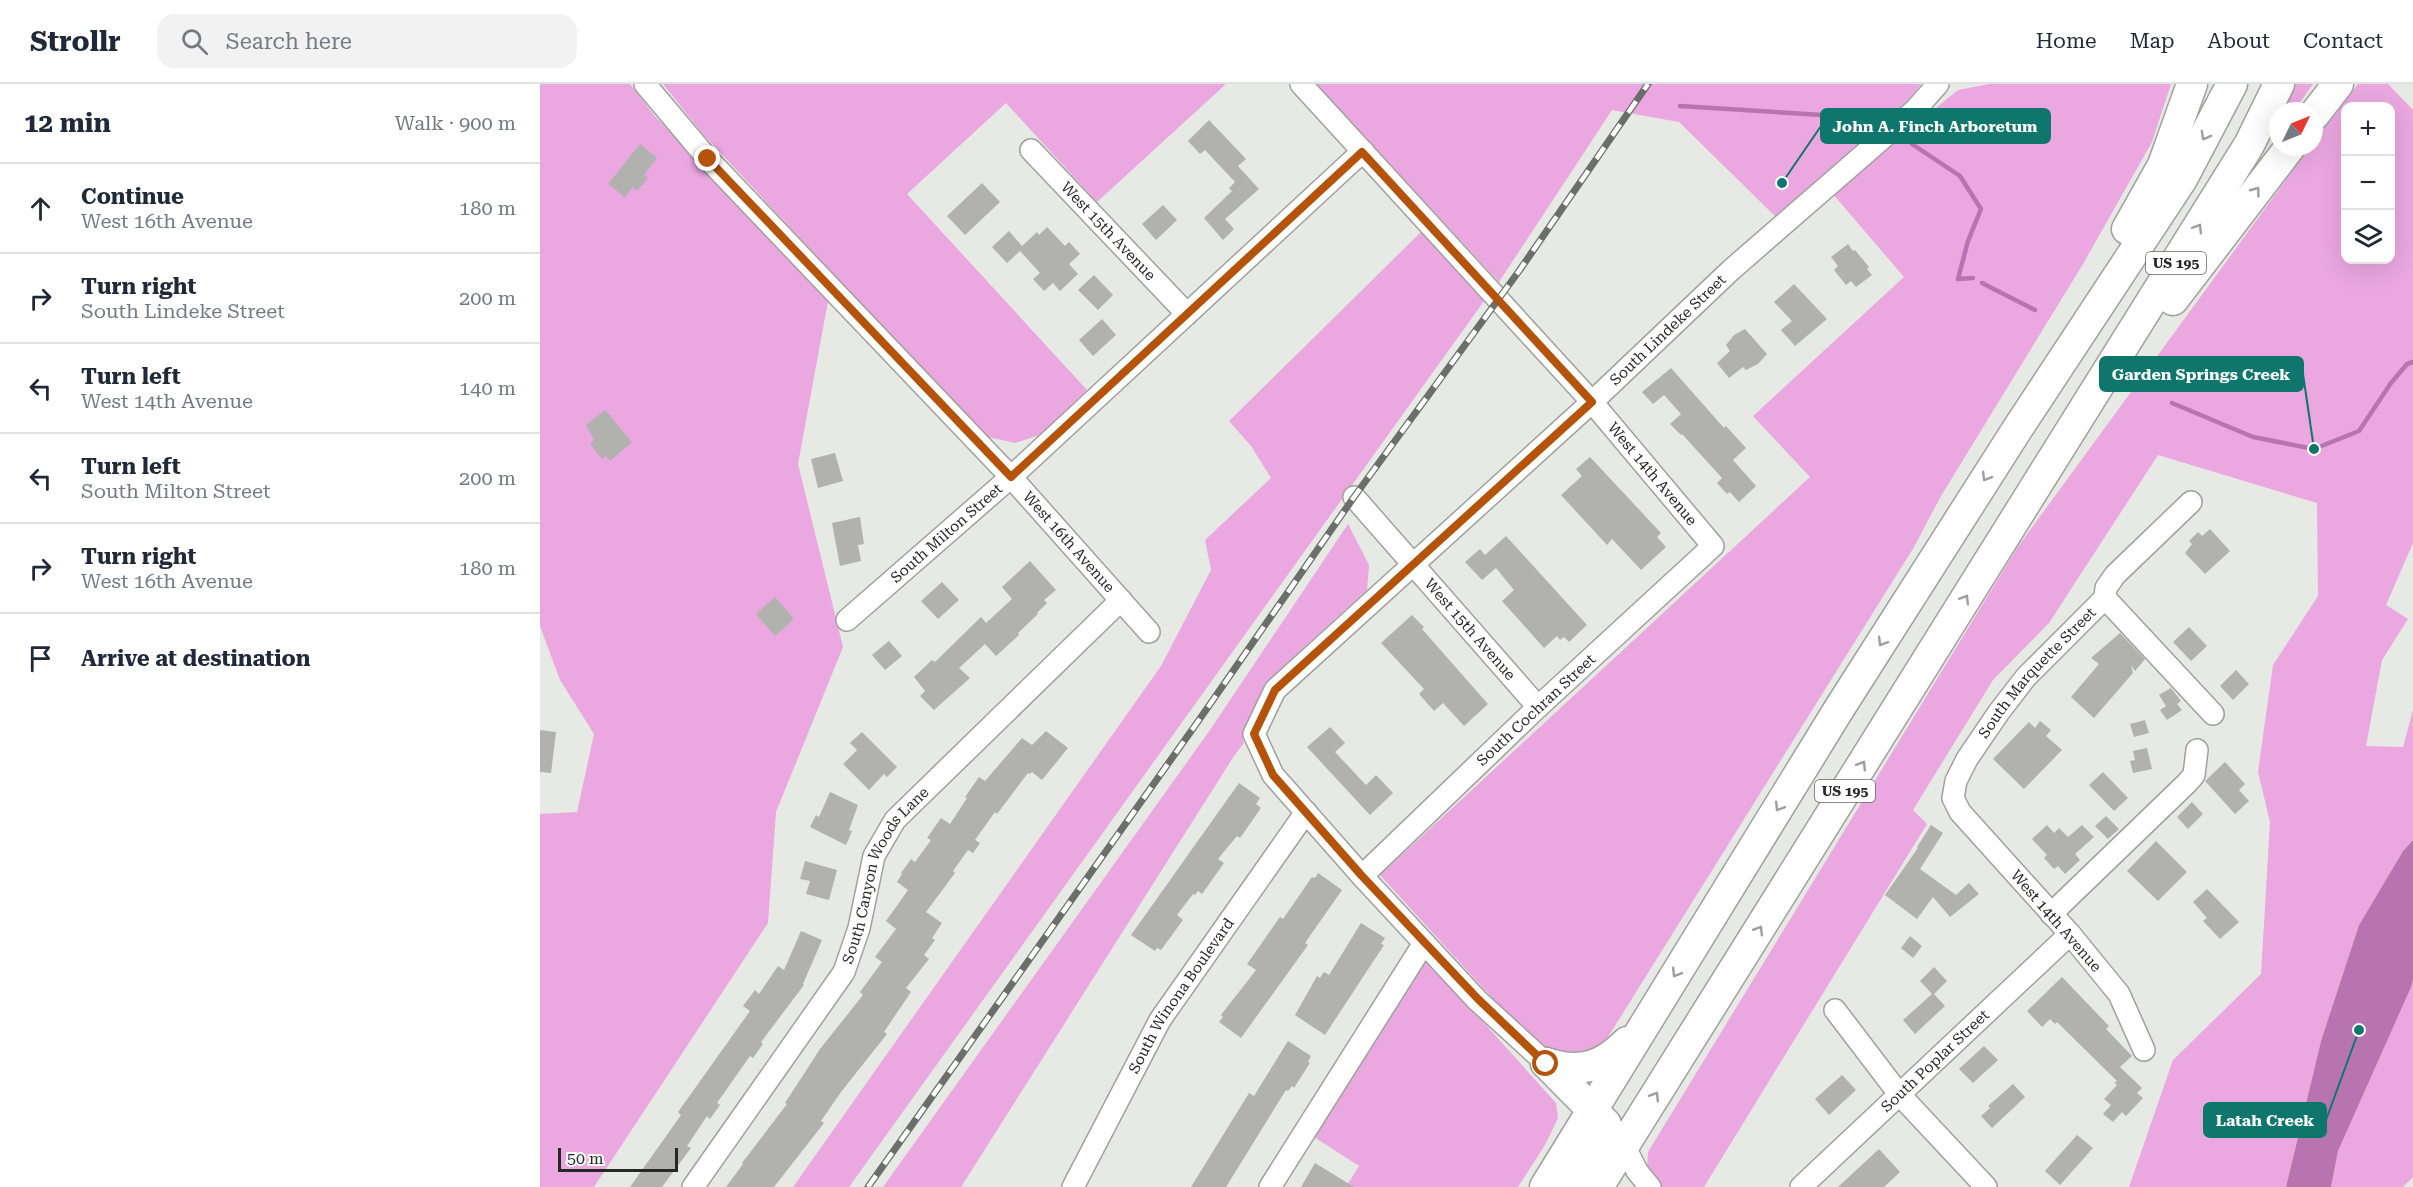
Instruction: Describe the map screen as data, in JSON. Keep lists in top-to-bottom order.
{
  "streets": {
    "highway": ["US 195"],
    "street": [
      "West 15th Avenue",
      "South Lindeke Street",
      "West 14th Avenue",
      "South Milton Street",
      "West 16th Avenue",
      "South Marquette Street",
      "South Cochran Street",
      "South Canyon Woods Lane",
      "South Winona Boulevard",
      "South Poplar Street"
    ]
  },
  "crossings": [
    ["West 15th Avenue", "South Lindeke Street"],
    ["West 15th Avenue", "South Milton Street"],
    ["West 15th Avenue", "South Cochran Street"],
    ["South Lindeke Street", "West 14th Avenue"],
    ["South Lindeke Street", "South Winona Boulevard"],
    ["West 14th Avenue", "South Milton Street"],
    ["West 14th Avenue", "South Marquette Street"],
    ["West 14th Avenue", "South Cochran Street"],
    ["West 14th Avenue", "South Poplar Street"],
    ["South Milton Street", "West 16th Avenue"],
    ["West 16th Avenue", "South Canyon Woods Lane"]
  ],
  "places": ["John A. Finch Arboretum", "Garden Springs Creek", "Latah Creek"],
  "scale_bar": "50 m",
  "north": "top right",
  "page": {
    "header": "Strollr",
    "search": "Search here",
    "nav": [
      "Home",
      "Map",
      "About",
      "Contact"
    ],
    "heading": ["12 min", "Walk · 900 m"],
    "map_buttons": ["+", "−"],
    "list": [
      ["Continue", "West 16th Avenue", "180 m"],
      ["Turn right", "South Lindeke Street", "200 m"],
      ["Turn left", "West 14th Avenue", "140 m"],
      ["Turn left", "South Milton Street", "200 m"],
      ["Turn right", "West 16th Avenue", "180 m"],
      "Arrive at destination"
    ],
    "scale": "50 m"
  }
}
